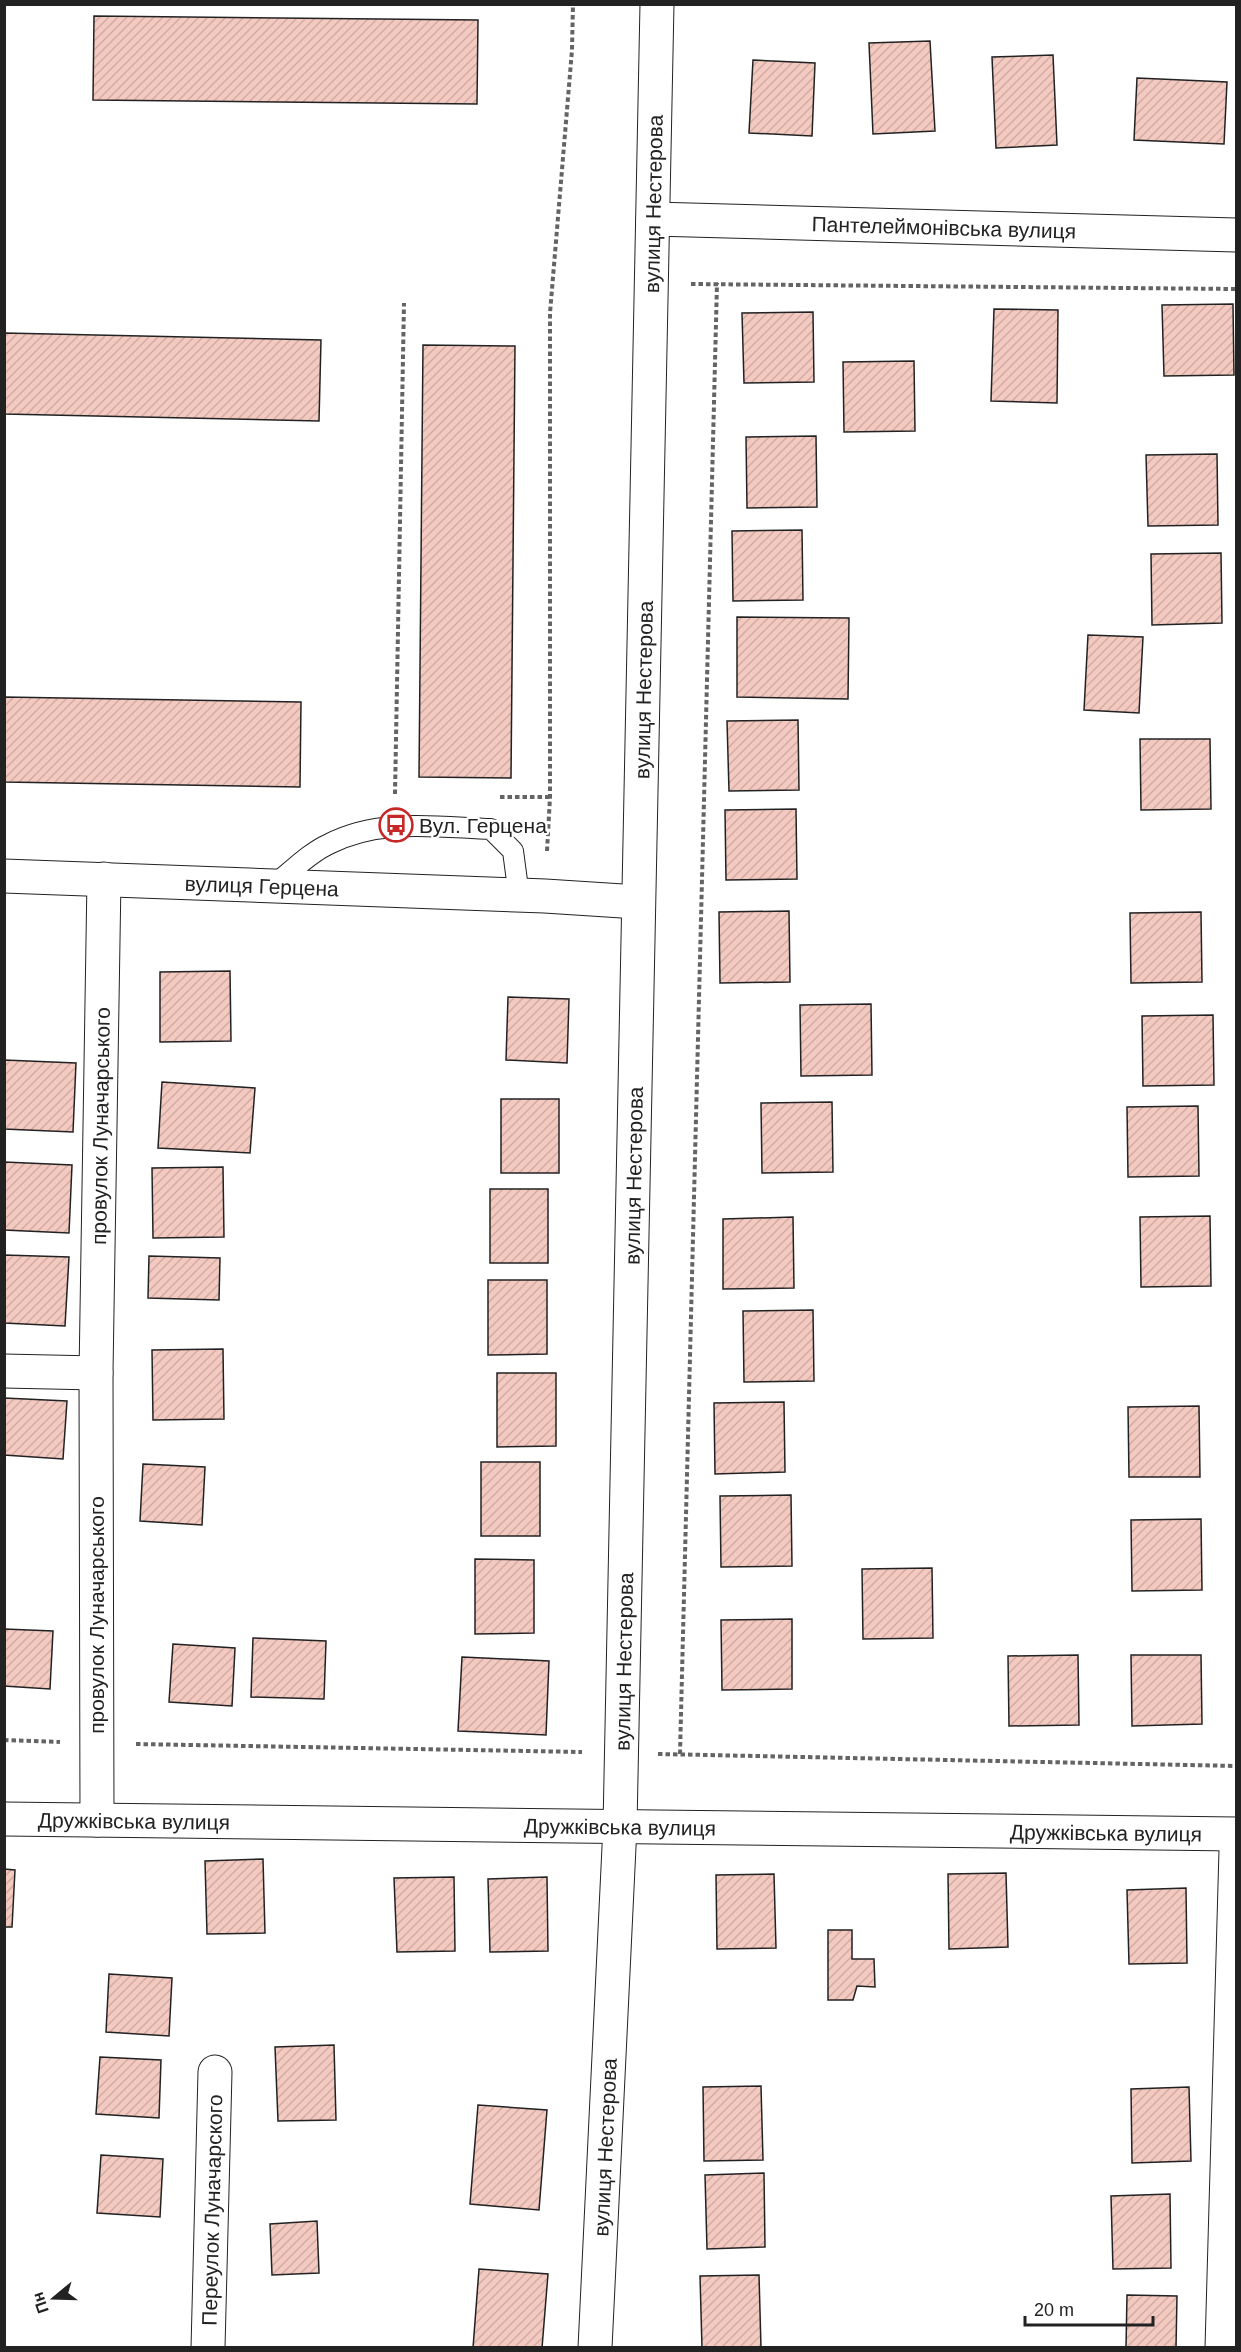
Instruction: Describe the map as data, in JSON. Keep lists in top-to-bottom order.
{
  "streets": {
    "street": [
      "вулиця Нестерова",
      "Пантелеймонівська вулиця",
      "вулиця Герцена",
      "провулок Луначарського",
      "Дружківська вулиця",
      "Переулок Луначарского"
    ]
  },
  "crossings": [
    ["вулиця Нестерова", "Пантелеймонівська вулиця"],
    ["вулиця Нестерова", "вулиця Герцена"],
    ["вулиця Нестерова", "Дружківська вулиця"],
    ["вулиця Герцена", "провулок Луначарського"],
    ["провулок Луначарського", "Дружківська вулиця"]
  ],
  "places": {
    "bus stop": ["Вул. Герцена"]
  },
  "scale_bar": "20 m",
  "north": "left"
}
